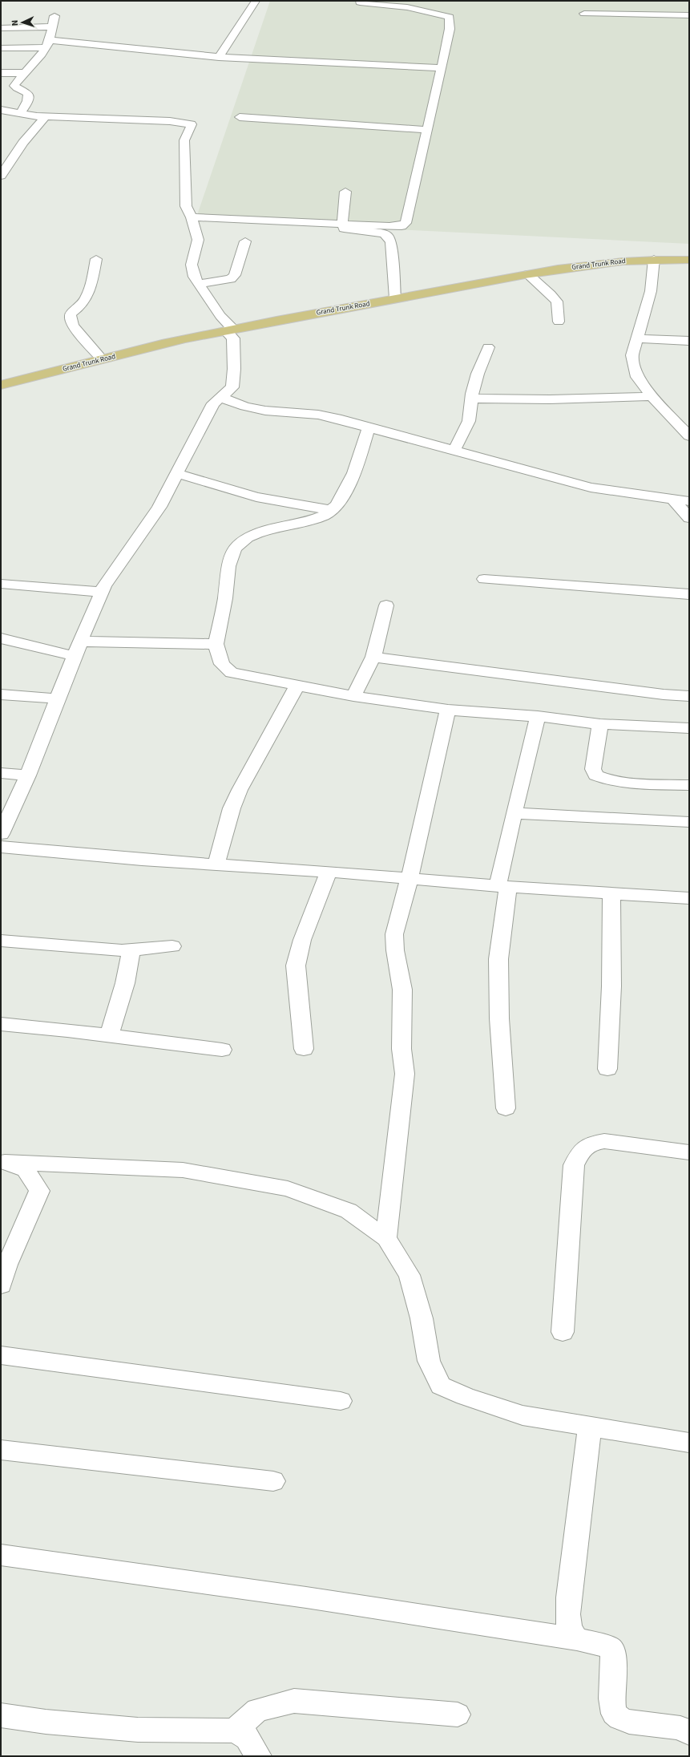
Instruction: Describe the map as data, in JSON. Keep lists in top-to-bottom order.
{
  "streets": {
    "main road": ["Grand Trunk Road"]
  },
  "north": "left"
}
